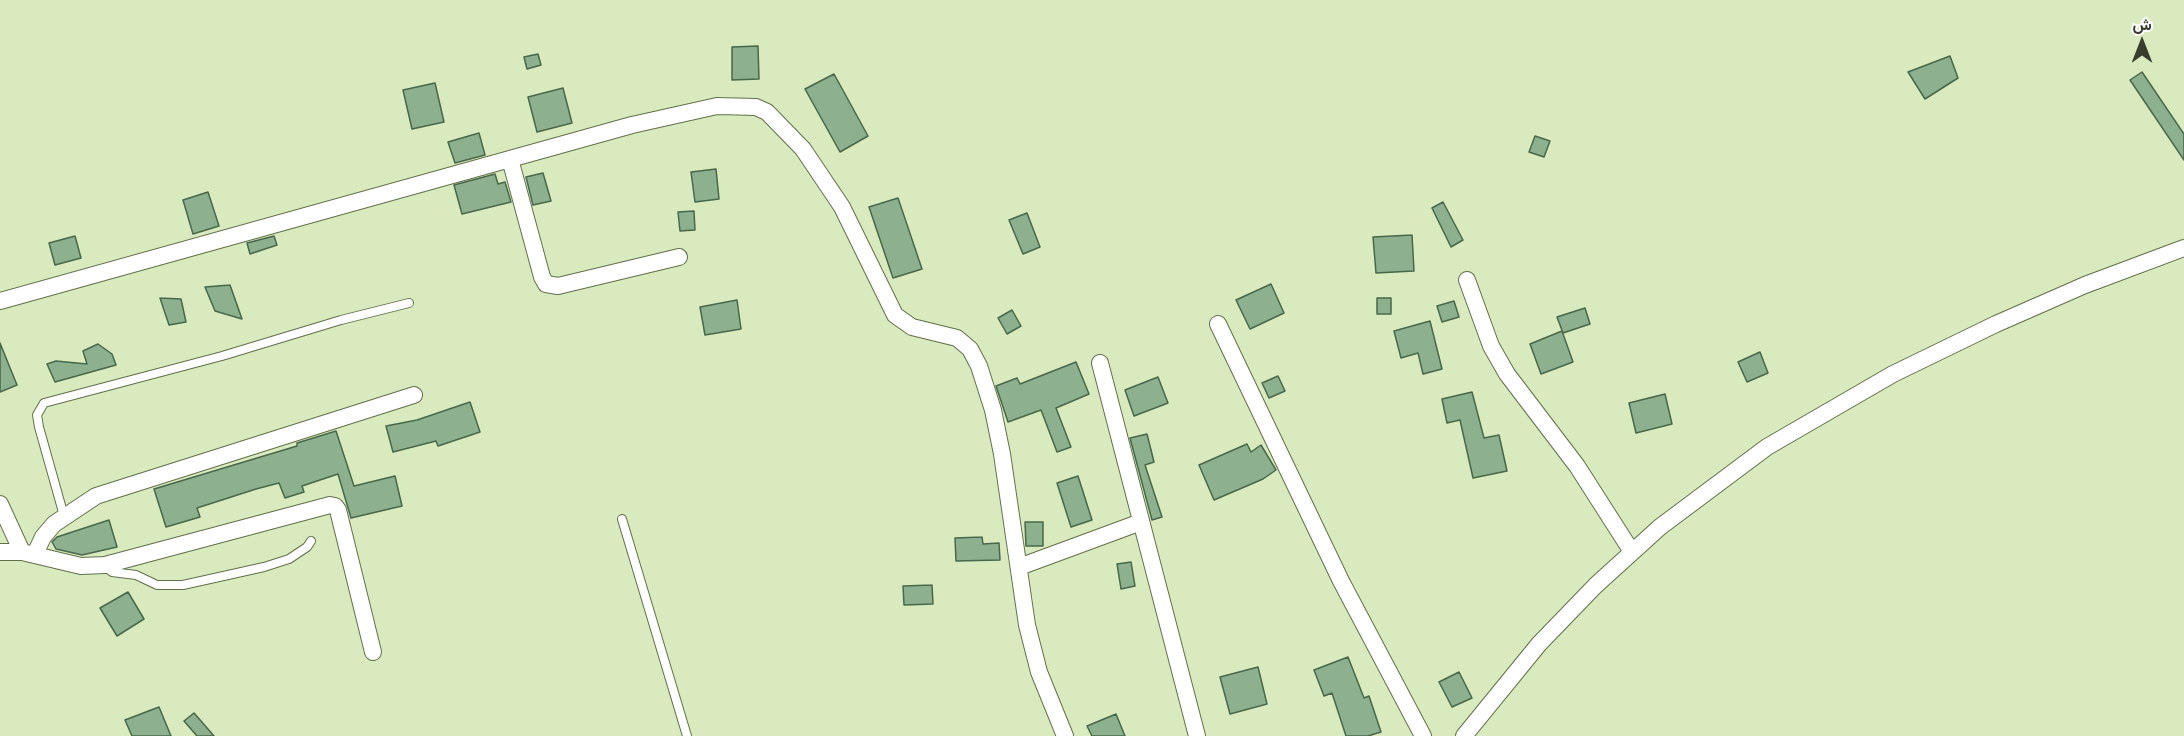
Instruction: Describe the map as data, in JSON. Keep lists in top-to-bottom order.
{
  "north": "top"
}
